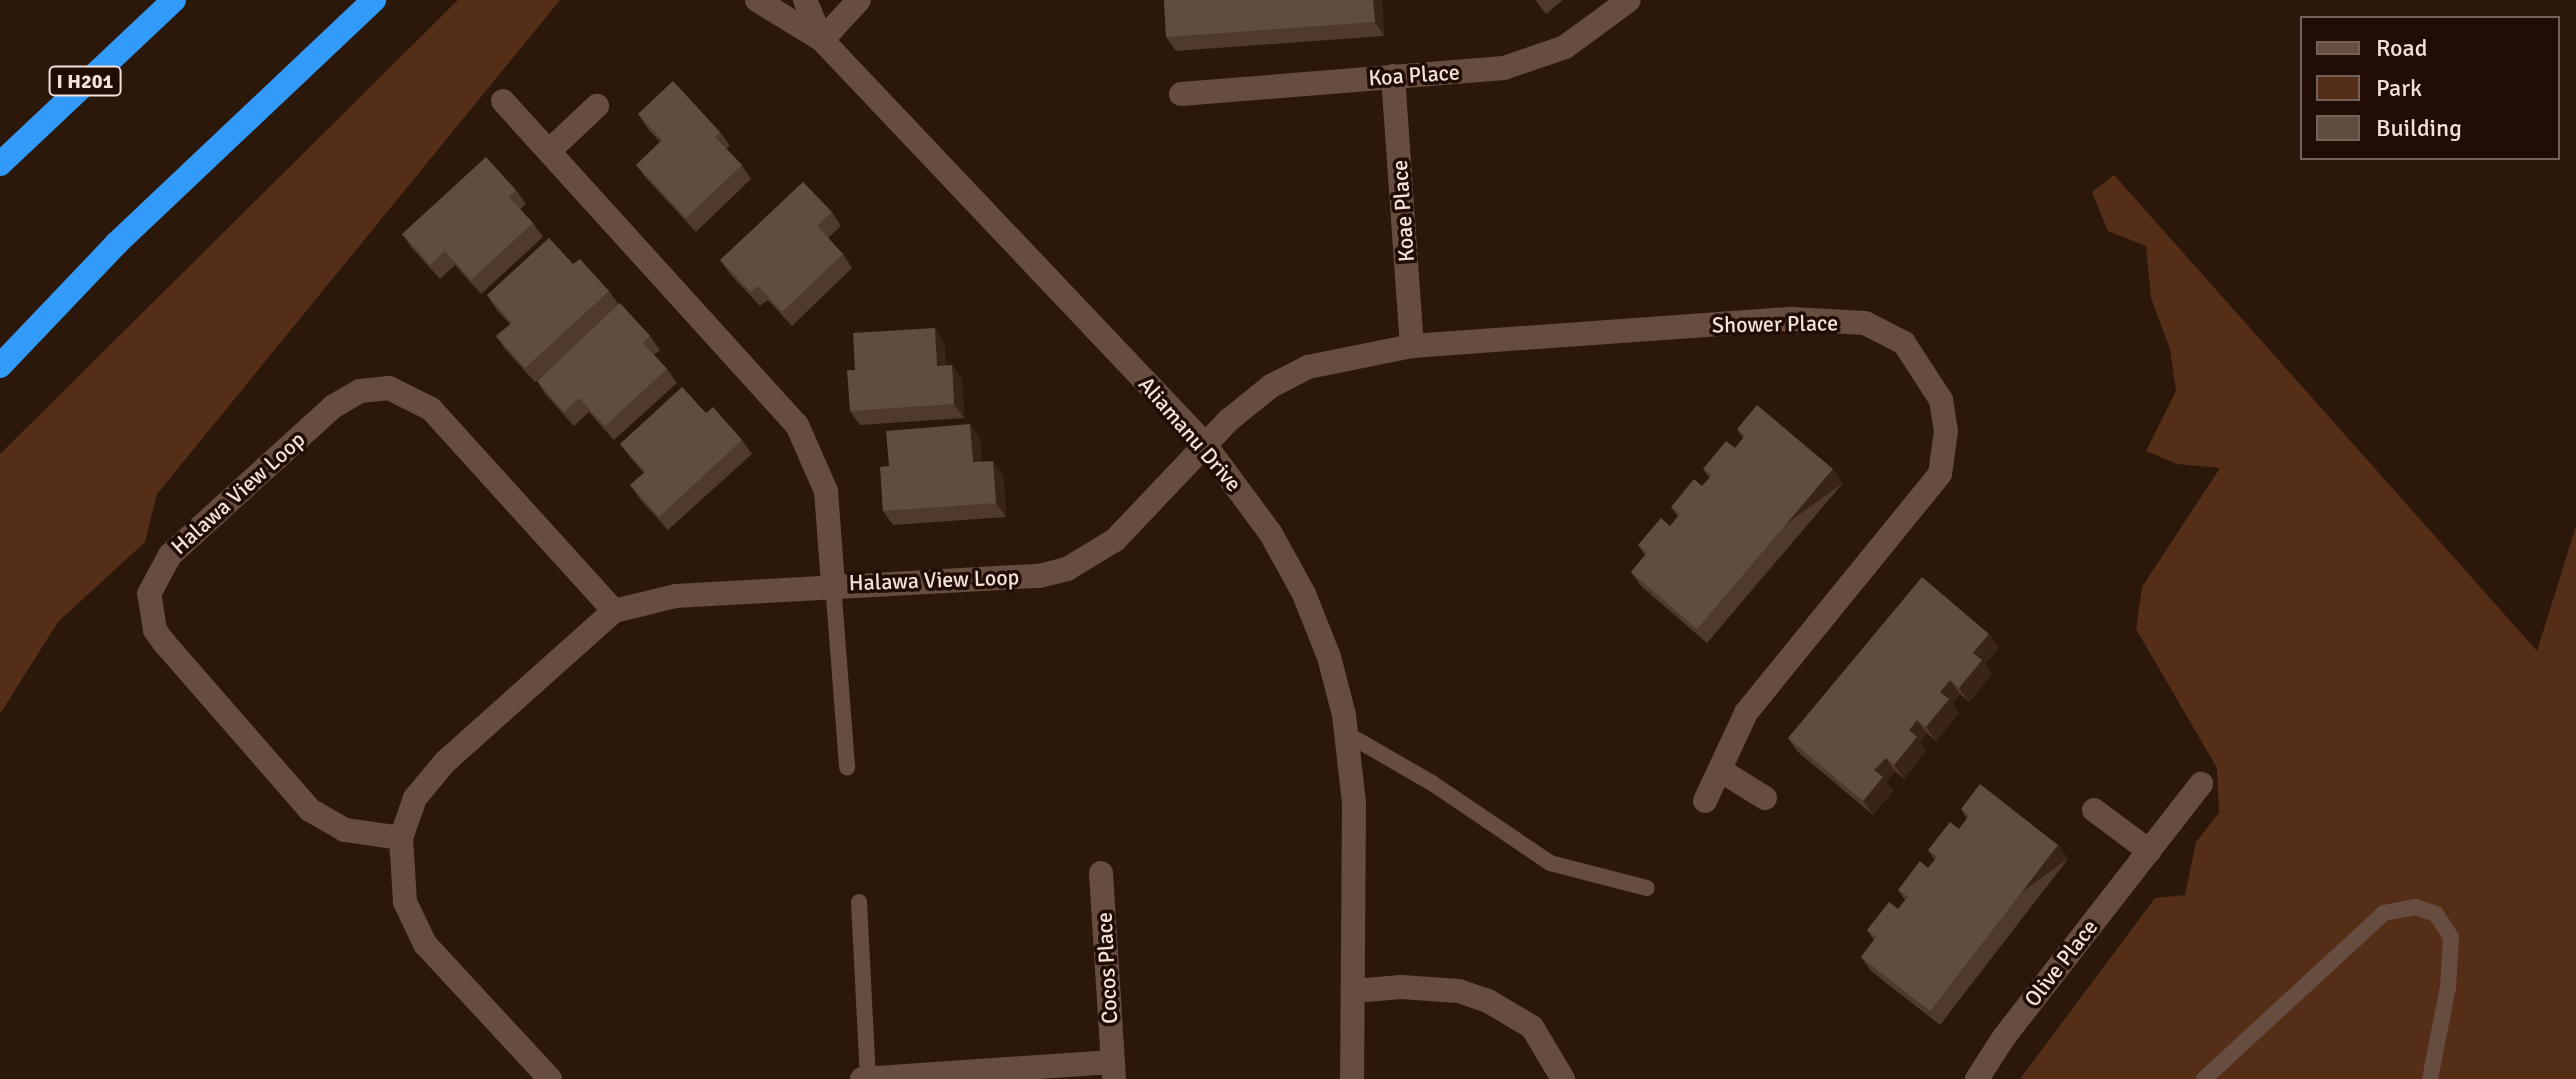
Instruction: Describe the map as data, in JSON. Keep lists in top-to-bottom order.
{
  "streets": {
    "highway": ["I H201"],
    "street": [
      "Koa Place",
      "Koae Place",
      "Shower Place",
      "Aliamanu Drive",
      "Halawa View Loop",
      "Olive Place",
      "Cocos Place"
    ]
  },
  "crossings": [
    ["Koa Place", "Koae Place"],
    ["Koae Place", "Shower Place"],
    ["Shower Place", "Aliamanu Drive"],
    ["Shower Place", "Halawa View Loop"],
    ["Aliamanu Drive", "Halawa View Loop"]
  ],
  "legend": ["Road", "Park", "Building"]
}
